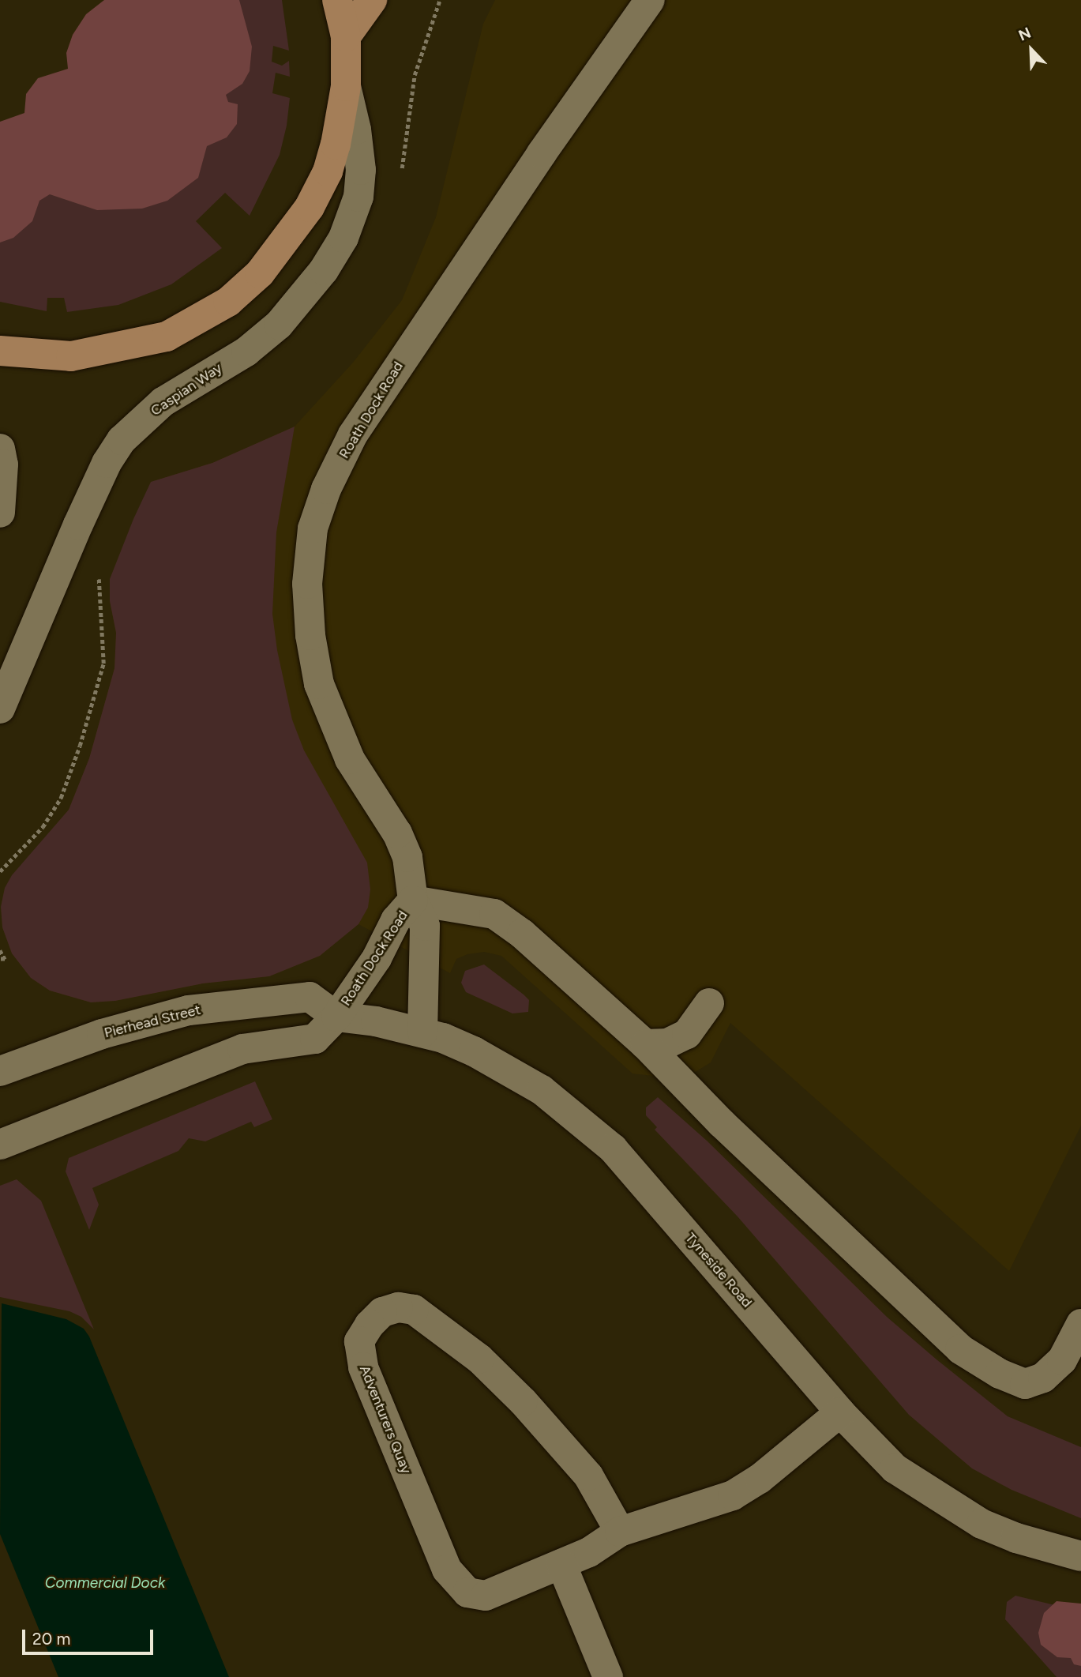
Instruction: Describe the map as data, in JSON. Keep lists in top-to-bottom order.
{
  "streets": {
    "street": [
      "Caspian Way",
      "Roath Dock Road",
      "Pierhead Street",
      "Tyneside Road",
      "Adventurers Quay"
    ]
  },
  "crossings": [
    ["Roath Dock Road", "Pierhead Street"],
    ["Roath Dock Road", "Tyneside Road"],
    ["Pierhead Street", "Tyneside Road"],
    ["Tyneside Road", "Adventurers Quay"]
  ],
  "water": ["Commercial Dock"],
  "scale_bar": "20 m",
  "north": "top left"
}
